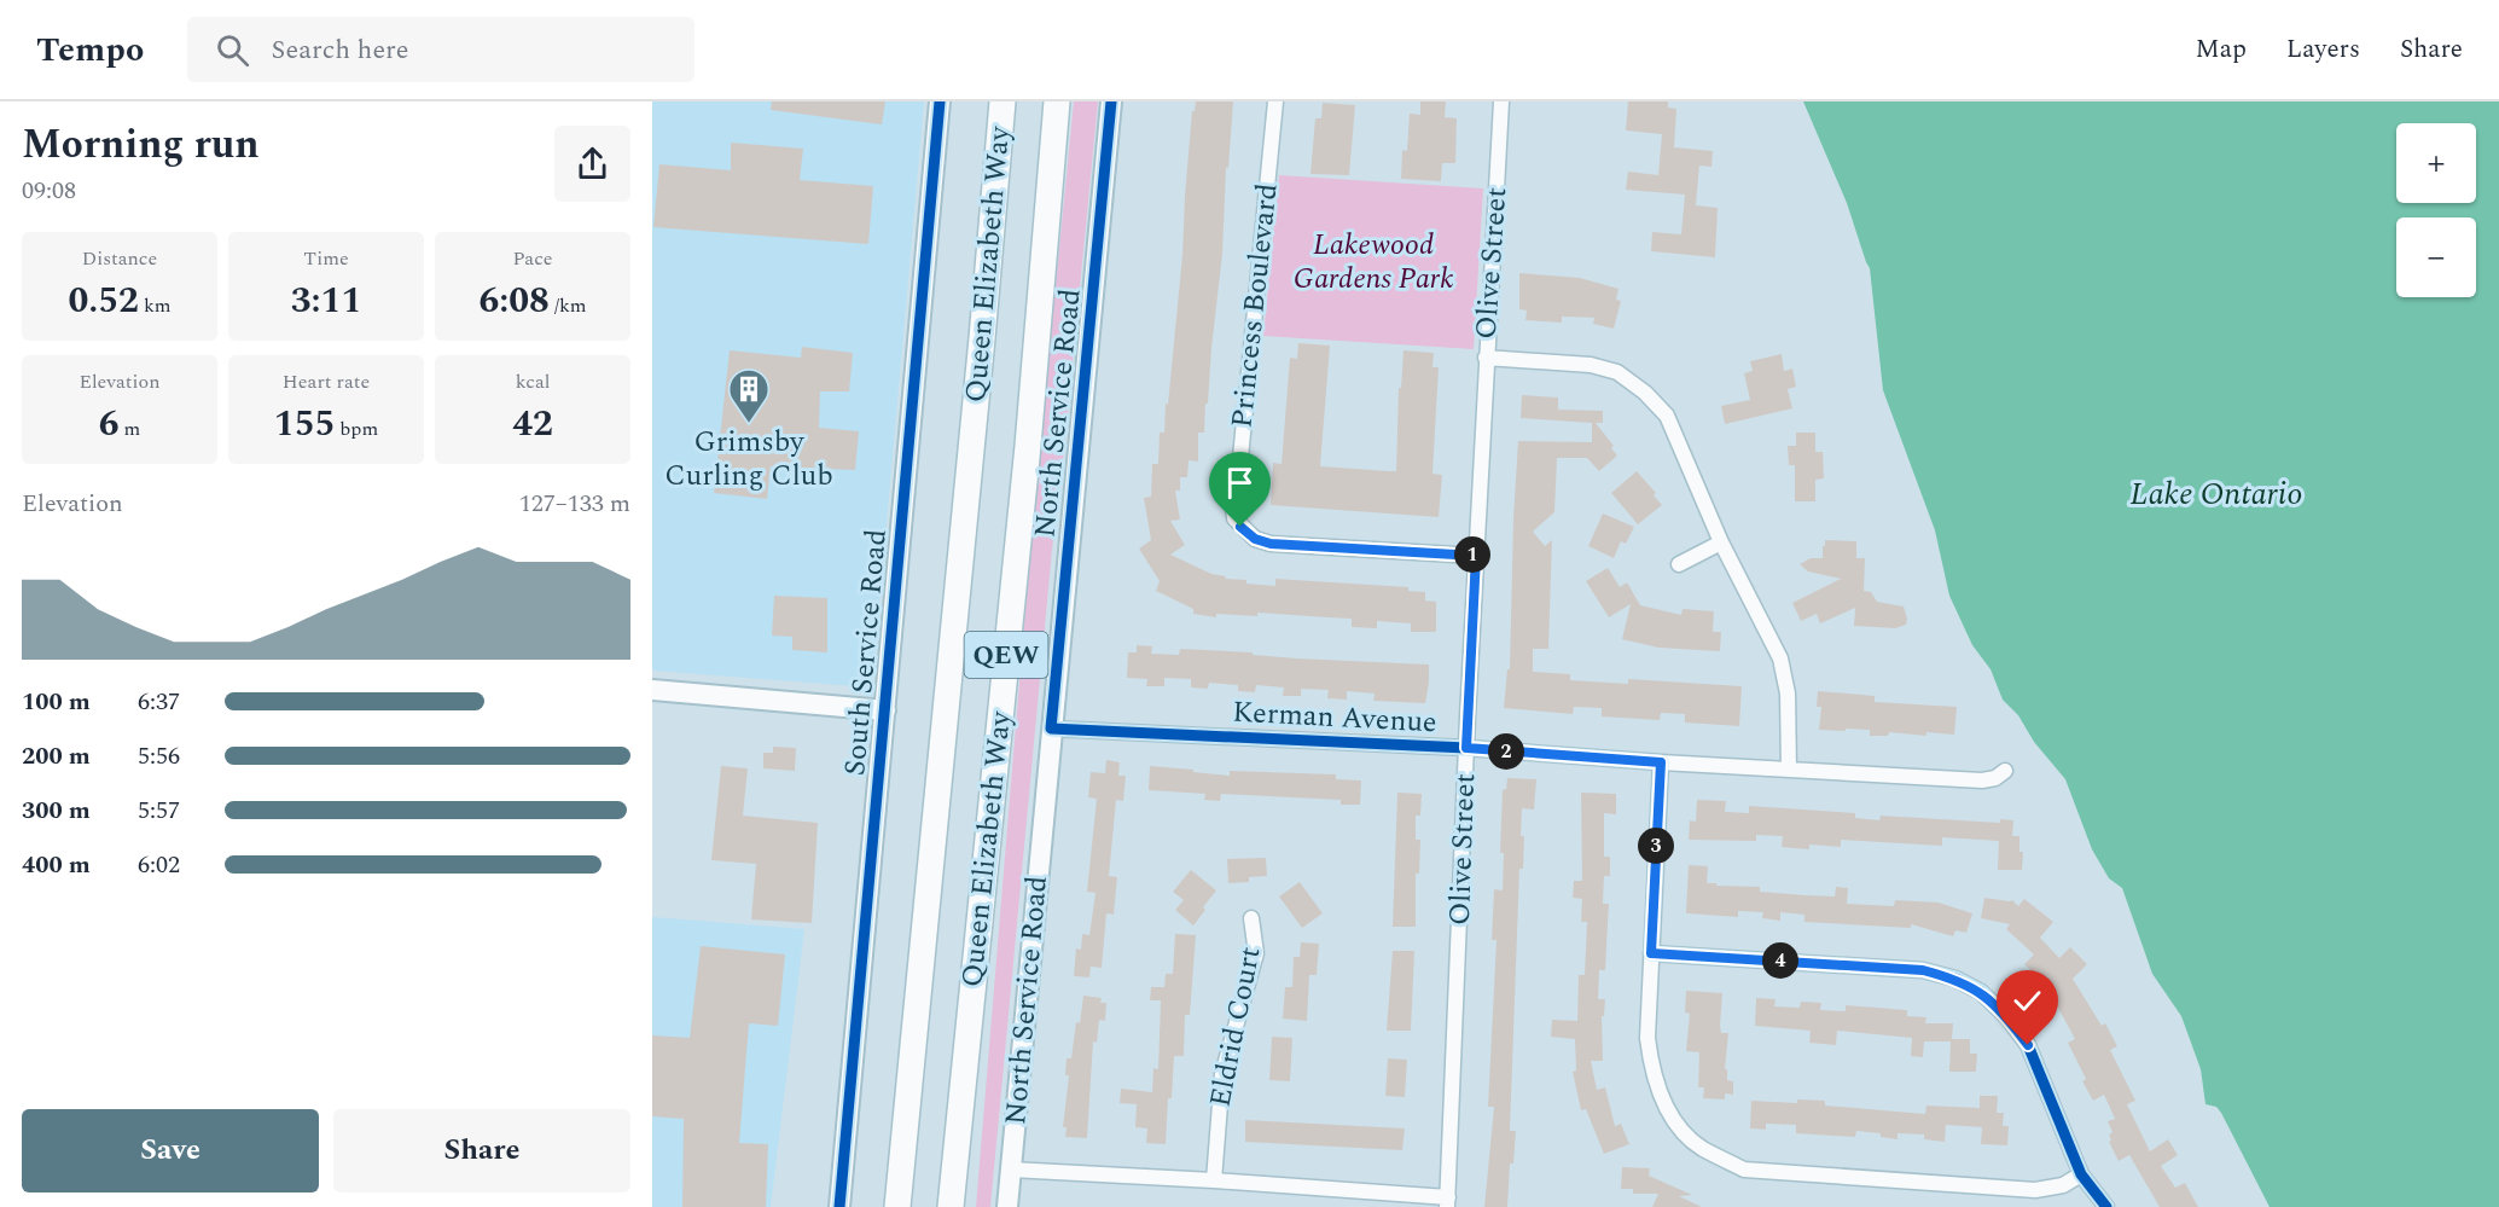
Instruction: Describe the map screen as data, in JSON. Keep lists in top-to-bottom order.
{
  "streets": {
    "highway": ["Queen Elizabeth Way", "QEW"],
    "street": [
      "Olive Street",
      "Princess Boulevard",
      "North Service Road",
      "South Service Road",
      "Kerman Avenue",
      "Eldrid Court"
    ]
  },
  "crossings": [
    ["Olive Street", "Princess Boulevard"],
    ["Olive Street", "Kerman Avenue"],
    ["North Service Road", "Kerman Avenue"]
  ],
  "water": ["Lake Ontario"],
  "parks": ["Lakewood Gardens Park"],
  "places": {
    "building": ["Grimsby Curling Club"]
  },
  "page": {
    "header": "Tempo",
    "search": "Search here",
    "nav": ["Map", "Layers", "Share"],
    "heading": ["Morning run", "09:08"],
    "map_buttons": ["+", "−"],
    "stats": [
      ["Distance", "0.52 km"],
      ["Time", "3:11"],
      ["Pace", "6:08 /km"],
      ["Elevation", "6 m"],
      ["Heart rate", "155 bpm"],
      ["kcal", "42"]
    ],
    "chart": ["Elevation", "127–133 m"],
    "pins": [
      "1",
      "2",
      "3",
      "4"
    ],
    "list": [
      {
        "name": "100 m",
        "note": "6:37"
      },
      {
        "name": "200 m",
        "note": "5:56"
      },
      {
        "name": "300 m",
        "note": "5:57"
      },
      {
        "name": "400 m",
        "note": "6:02"
      }
    ],
    "buttons": ["Save", "Share"]
  }
}
